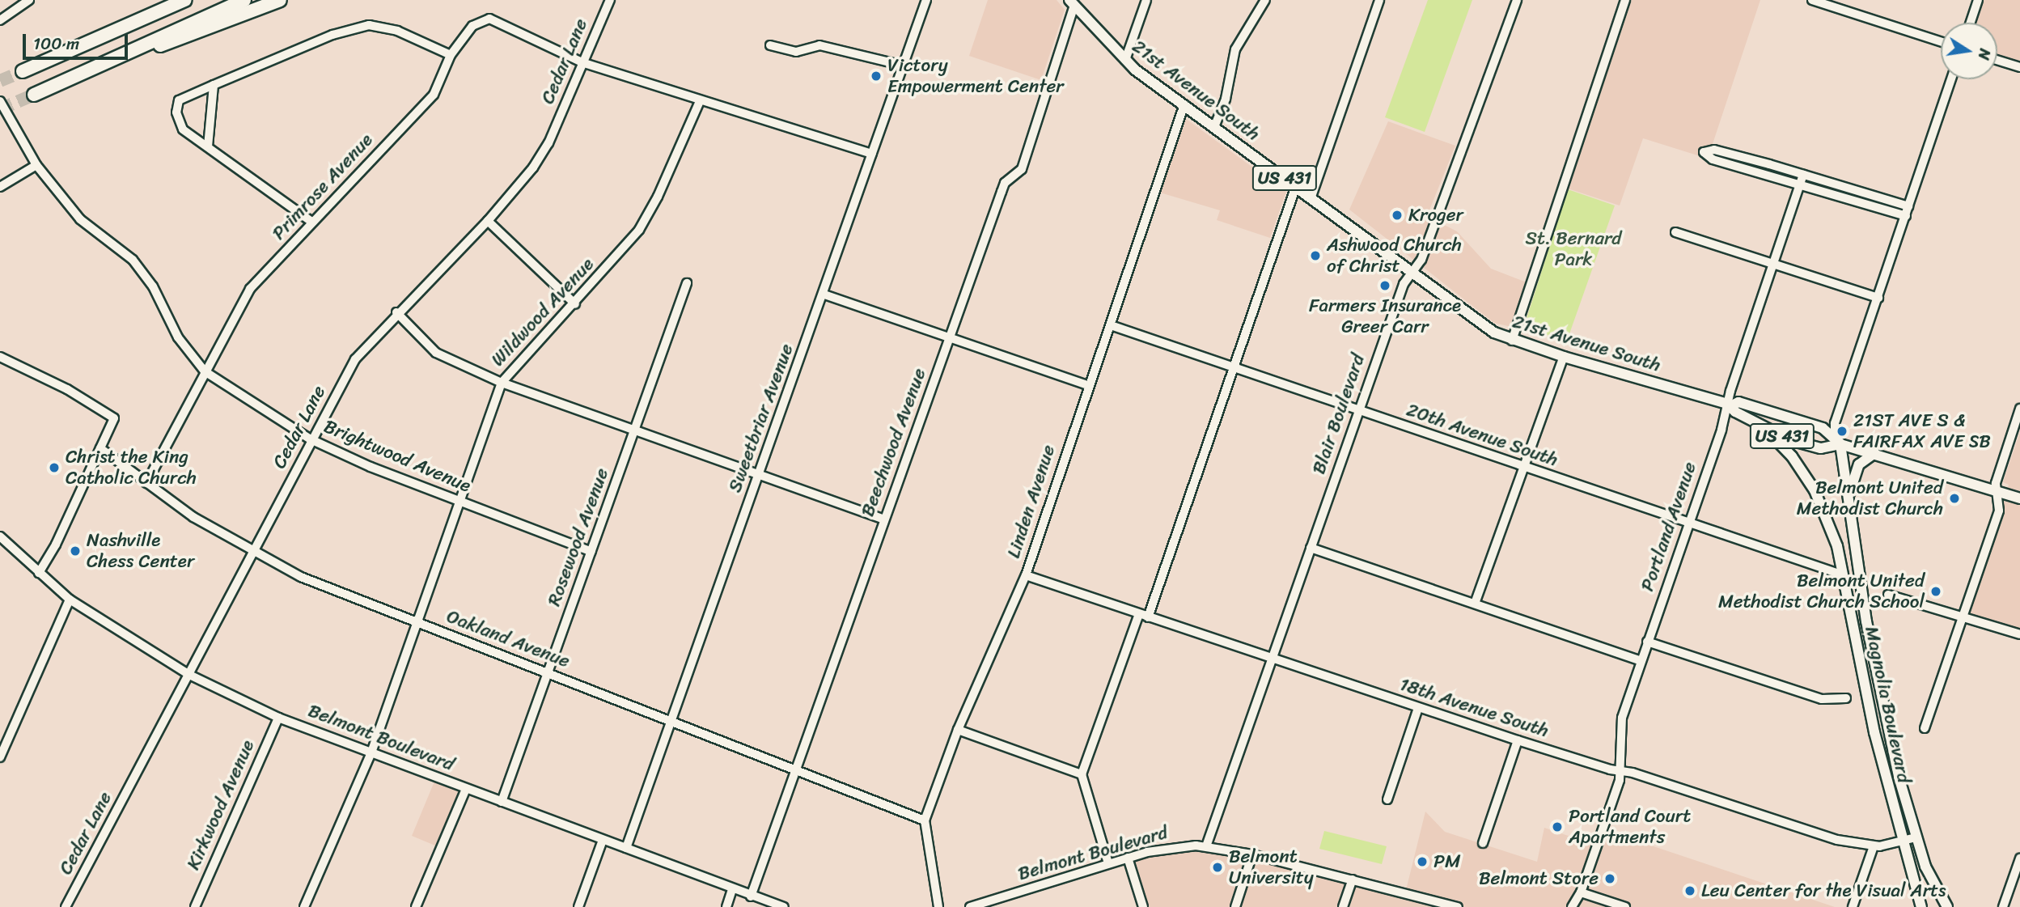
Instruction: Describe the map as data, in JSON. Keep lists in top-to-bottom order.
{
  "streets": {
    "main road": ["21st Avenue South", "US 431", "Magnolia Boulevard"],
    "street": [
      "Cedar Lane",
      "Primrose Avenue",
      "Wildwood Avenue",
      "Blair Boulevard",
      "Sweetbriar Avenue",
      "20th Avenue South",
      "Beechwood Avenue",
      "Brightwood Avenue",
      "Linden Avenue",
      "Portland Avenue",
      "Rosewood Avenue",
      "Oakland Avenue",
      "18th Avenue South",
      "Belmont Boulevard",
      "Kirkwood Avenue"
    ]
  },
  "crossings": [
    ["Cedar Lane", "Primrose Avenue"],
    ["Cedar Lane", "Brightwood Avenue"],
    ["Cedar Lane", "Oakland Avenue"],
    ["Cedar Lane", "Belmont Boulevard"],
    ["21st Avenue South", "Blair Boulevard"],
    ["21st Avenue South", "Beechwood Avenue"],
    ["21st Avenue South", "Linden Avenue"],
    ["21st Avenue South", "Portland Avenue"],
    ["21st Avenue South", "Magnolia Boulevard"],
    ["Primrose Avenue", "Brightwood Avenue"],
    ["Primrose Avenue", "Oakland Avenue"],
    ["Wildwood Avenue", "Brightwood Avenue"],
    ["Wildwood Avenue", "Oakland Avenue"],
    ["Wildwood Avenue", "Belmont Boulevard"],
    ["Blair Boulevard", "20th Avenue South"],
    ["Blair Boulevard", "18th Avenue South"],
    ["Blair Boulevard", "Belmont Boulevard"],
    ["Sweetbriar Avenue", "Oakland Avenue"],
    ["Sweetbriar Avenue", "Belmont Boulevard"],
    ["20th Avenue South", "Linden Avenue"],
    ["20th Avenue South", "Portland Avenue"],
    ["20th Avenue South", "Magnolia Boulevard"],
    ["Beechwood Avenue", "Oakland Avenue"],
    ["Beechwood Avenue", "Belmont Boulevard"],
    ["Brightwood Avenue", "Rosewood Avenue"],
    ["Linden Avenue", "Oakland Avenue"],
    ["Linden Avenue", "18th Avenue South"],
    ["Portland Avenue", "18th Avenue South"],
    ["Rosewood Avenue", "Oakland Avenue"],
    ["Rosewood Avenue", "Belmont Boulevard"],
    ["Magnolia Boulevard", "18th Avenue South"],
    ["Belmont Boulevard", "Kirkwood Avenue"]
  ],
  "parks": ["St. Bernard Park"],
  "places": [
    "Victory Empowerment Center",
    "Kroger",
    "Ashwood Church of Christ",
    "Farmers Insurance Greer Carr",
    "21ST AVE S & FAIRFAX AVE SB",
    "Christ the King Catholic Church",
    "Belmont United Methodist Church",
    "Nashville Chess Center",
    "Belmont United Methodist Church School",
    "Portland Court Apartments",
    "PM",
    "Belmont University",
    "Belmont Store",
    "Leu Center for the Visual Arts"
  ],
  "scale_bar": "100 m",
  "north": "right"
}
